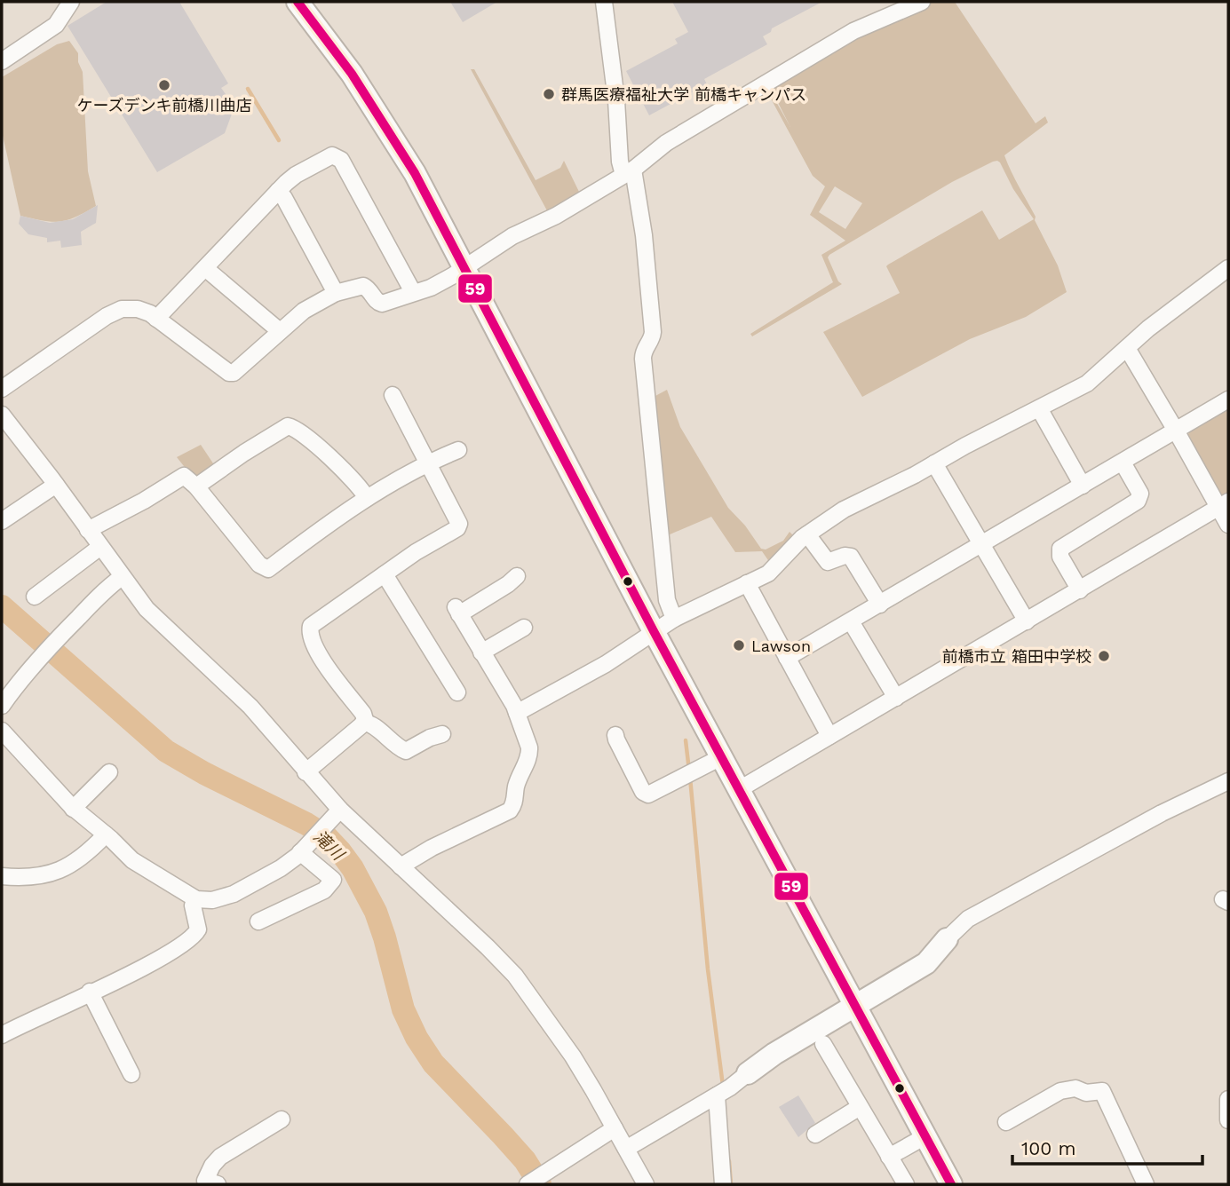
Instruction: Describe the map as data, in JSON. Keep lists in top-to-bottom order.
{
  "water": ["滝川"],
  "places": [
    "ケーズデンキ前橋川曲店",
    "群馬医療福祉大学 前橋キャンパス",
    "Lawson",
    "前橋市立 箱田中学校"
  ],
  "lines": ["transit line 59"],
  "scale_bar": "100 m"
}
